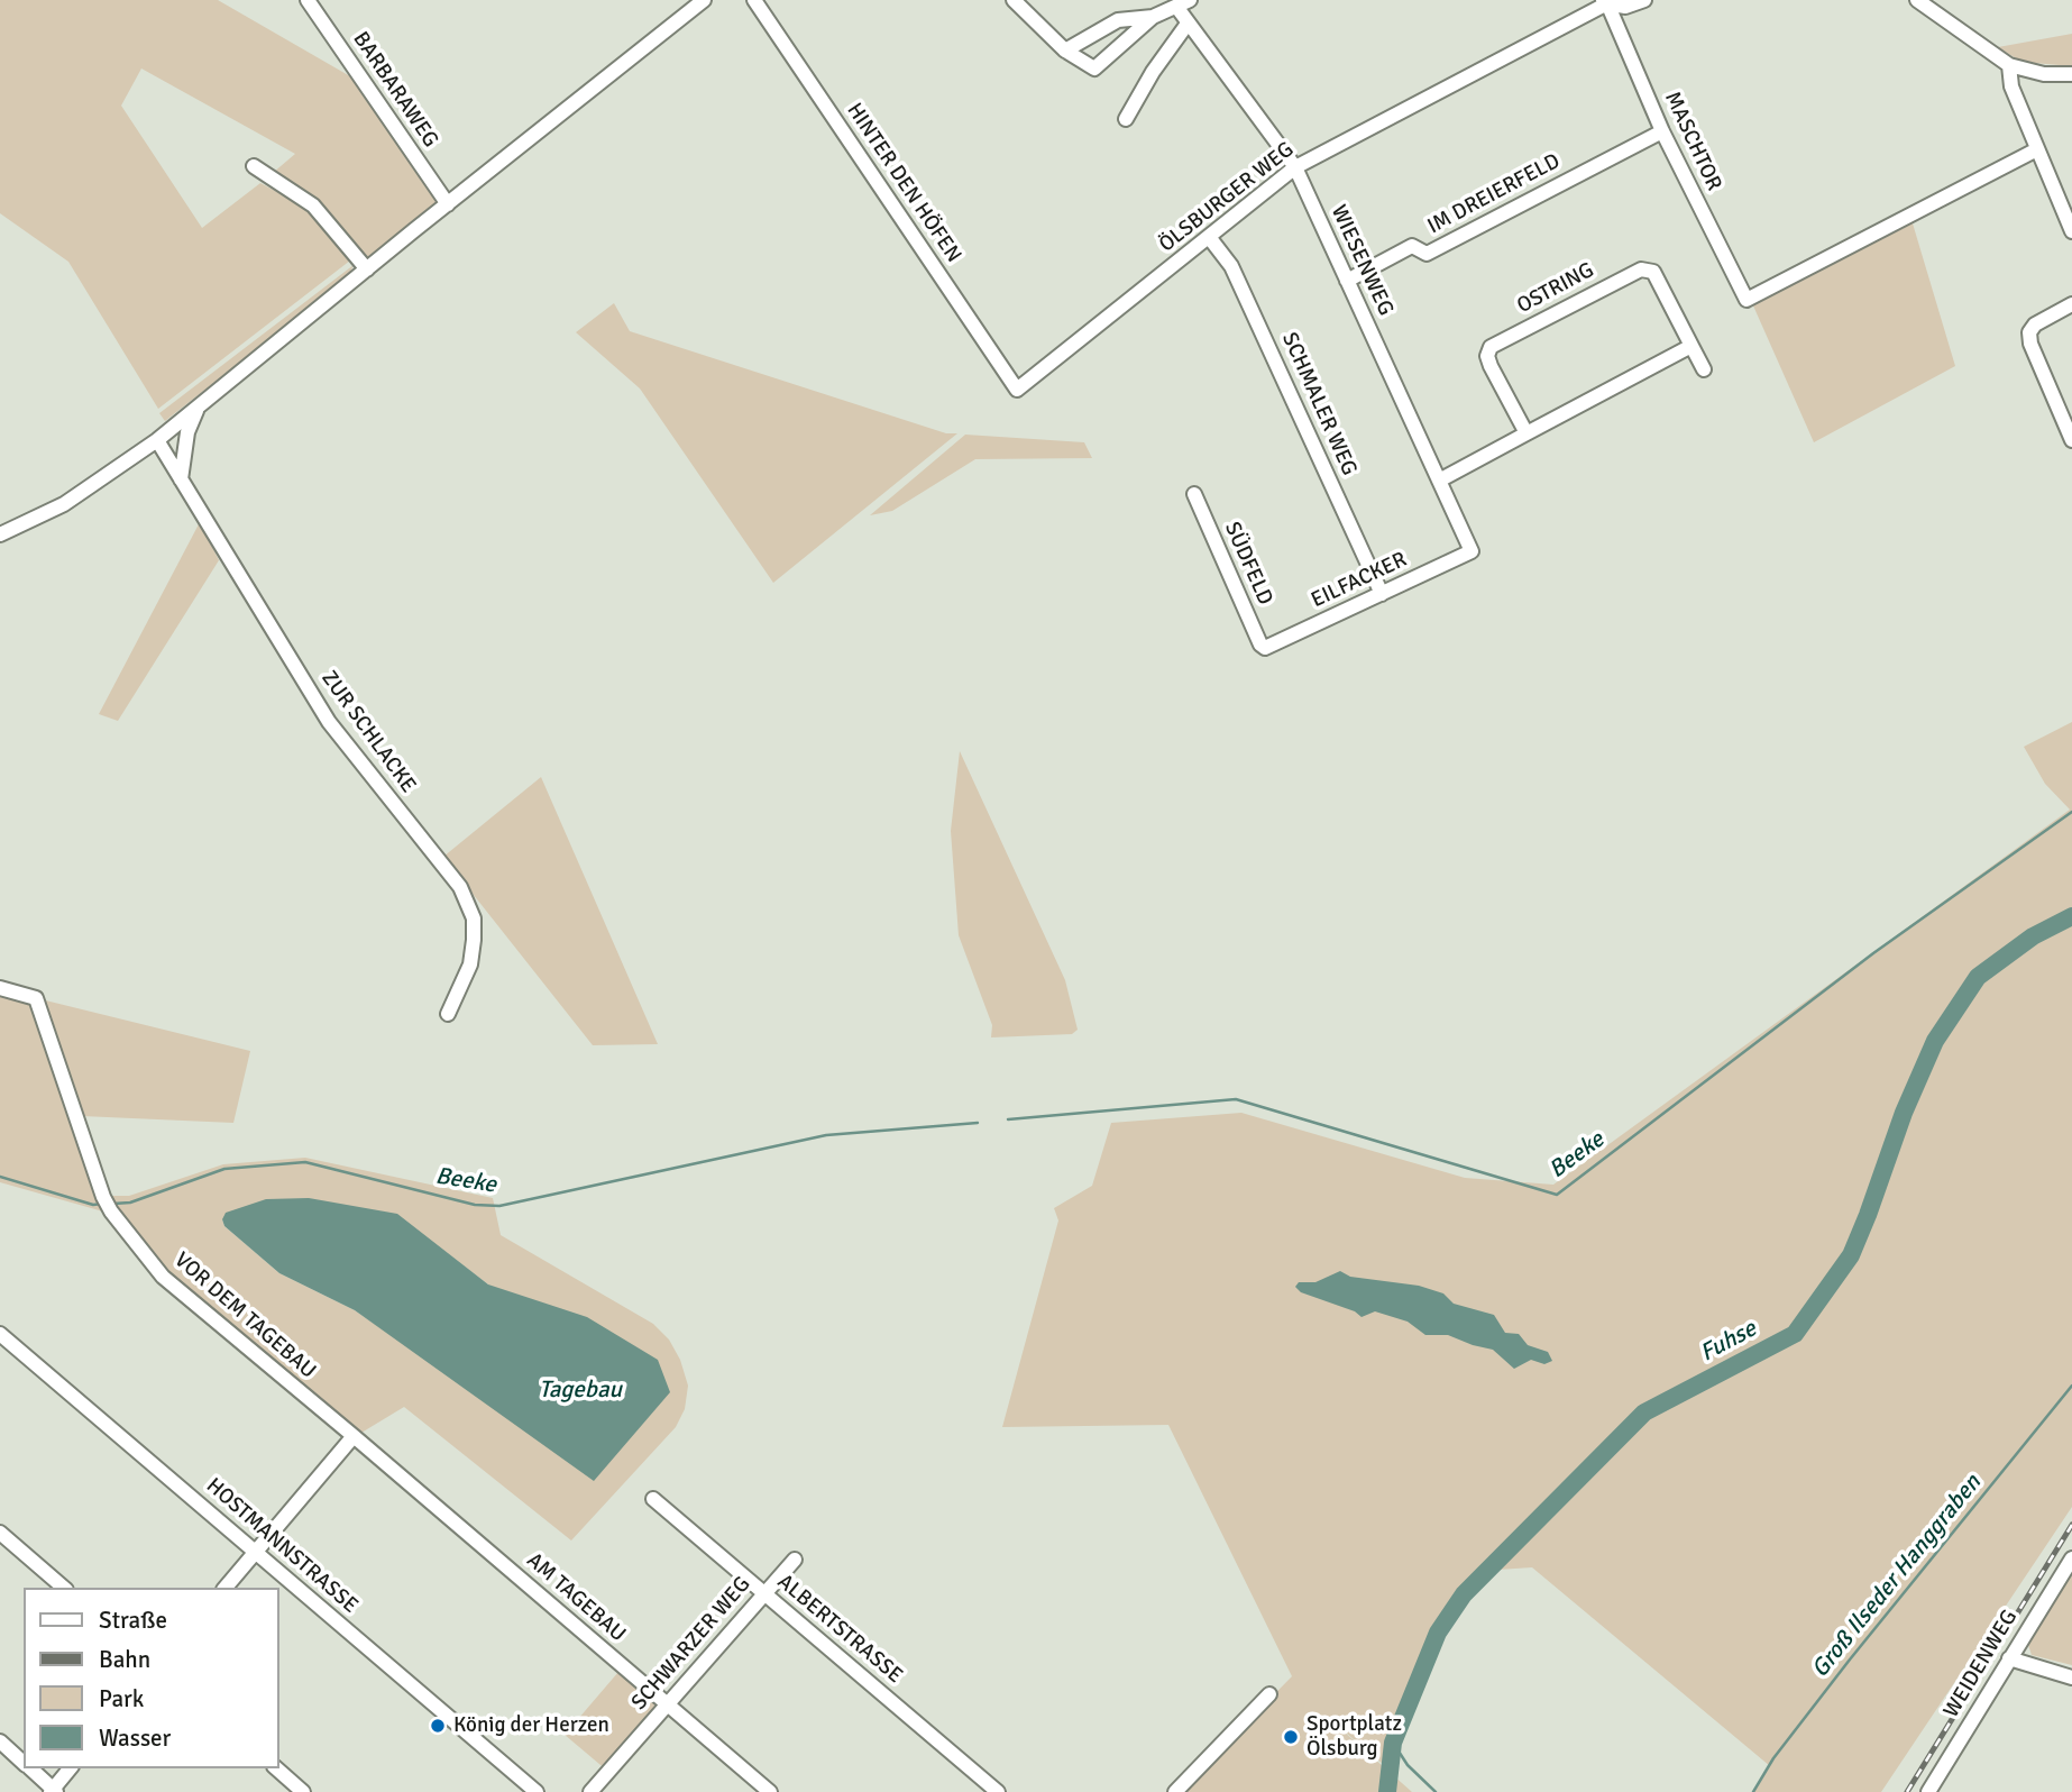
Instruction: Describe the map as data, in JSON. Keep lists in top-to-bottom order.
{
  "streets": {
    "street": [
      "BARBARAWEG",
      "MASCHTOR",
      "HINTER DEN HÖFEN",
      "IM DREIERFELD",
      "ÖLSBURGER WEG",
      "WIESENWEG",
      "OSTRING",
      "SCHMALER WEG",
      "SÜDFELD",
      "EILFACKER",
      "ZUR SCHLACKE",
      "VOR DEM TAGEBAU",
      "HOSTMANNSTRASSE",
      "AM TAGEBAU",
      "ALBERTSTRASSE",
      "SCHWARZER WEG",
      "WEIDENWEG"
    ]
  },
  "crossings": [
    ["MASCHTOR", "IM DREIERFELD"],
    ["MASCHTOR", "ÖLSBURGER WEG"],
    ["HINTER DEN HÖFEN", "ÖLSBURGER WEG"],
    ["IM DREIERFELD", "WIESENWEG"],
    ["ÖLSBURGER WEG", "WIESENWEG"],
    ["ÖLSBURGER WEG", "SCHMALER WEG"],
    ["WIESENWEG", "EILFACKER"],
    ["SCHMALER WEG", "EILFACKER"],
    ["SÜDFELD", "EILFACKER"],
    ["VOR DEM TAGEBAU", "AM TAGEBAU"],
    ["AM TAGEBAU", "SCHWARZER WEG"],
    ["ALBERTSTRASSE", "SCHWARZER WEG"]
  ],
  "water": [
    "Beeke",
    "Fuhse",
    "Tagebau",
    "Groß Ilseder Hanggraben"
  ],
  "places": ["König der Herzen", "Sportplatz Ölsburg"],
  "legend": [
    "Straße",
    "Bahn",
    "Park",
    "Wasser"
  ]
}
